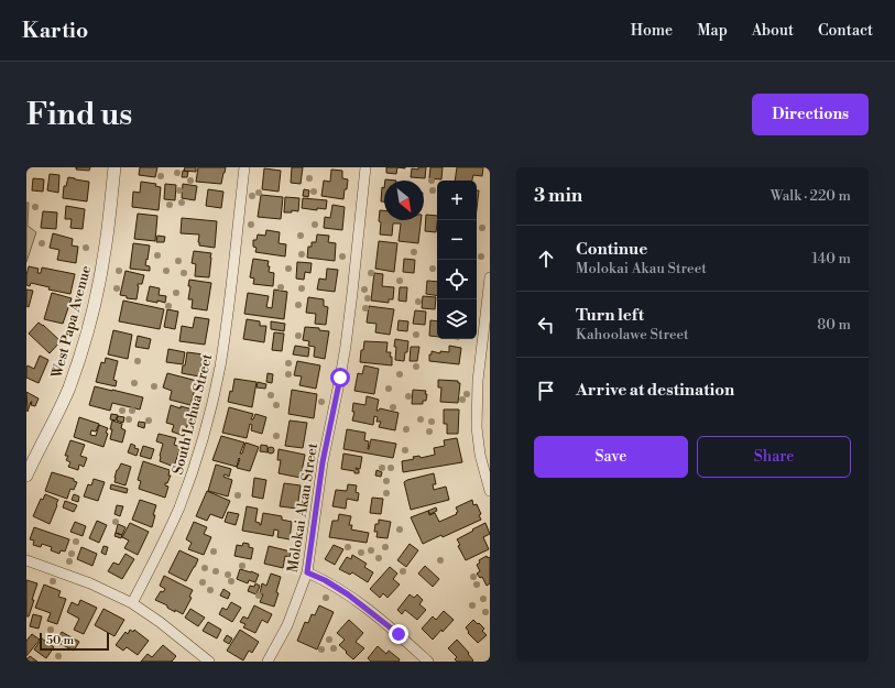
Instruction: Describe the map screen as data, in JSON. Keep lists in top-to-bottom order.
{
  "streets": {
    "street": ["West Papa Avenue", "South Lehua Street", "Molokai Akau Street"]
  },
  "scale_bar": "50 m",
  "north": "bottom right",
  "page": {
    "header": "Kartio",
    "nav": [
      "Home",
      "Map",
      "About",
      "Contact"
    ],
    "buttons": [
      "Directions",
      ["Save", "Share"]
    ],
    "title": "Find us",
    "heading": ["3 min", "Walk · 220 m"],
    "map_buttons": ["+", "−"],
    "list": [
      ["Continue", "Molokai Akau Street", "140 m"],
      ["Turn left", "Kahoolawe Street", "80 m"],
      "Arrive at destination"
    ],
    "scale": "50 m"
  }
}
